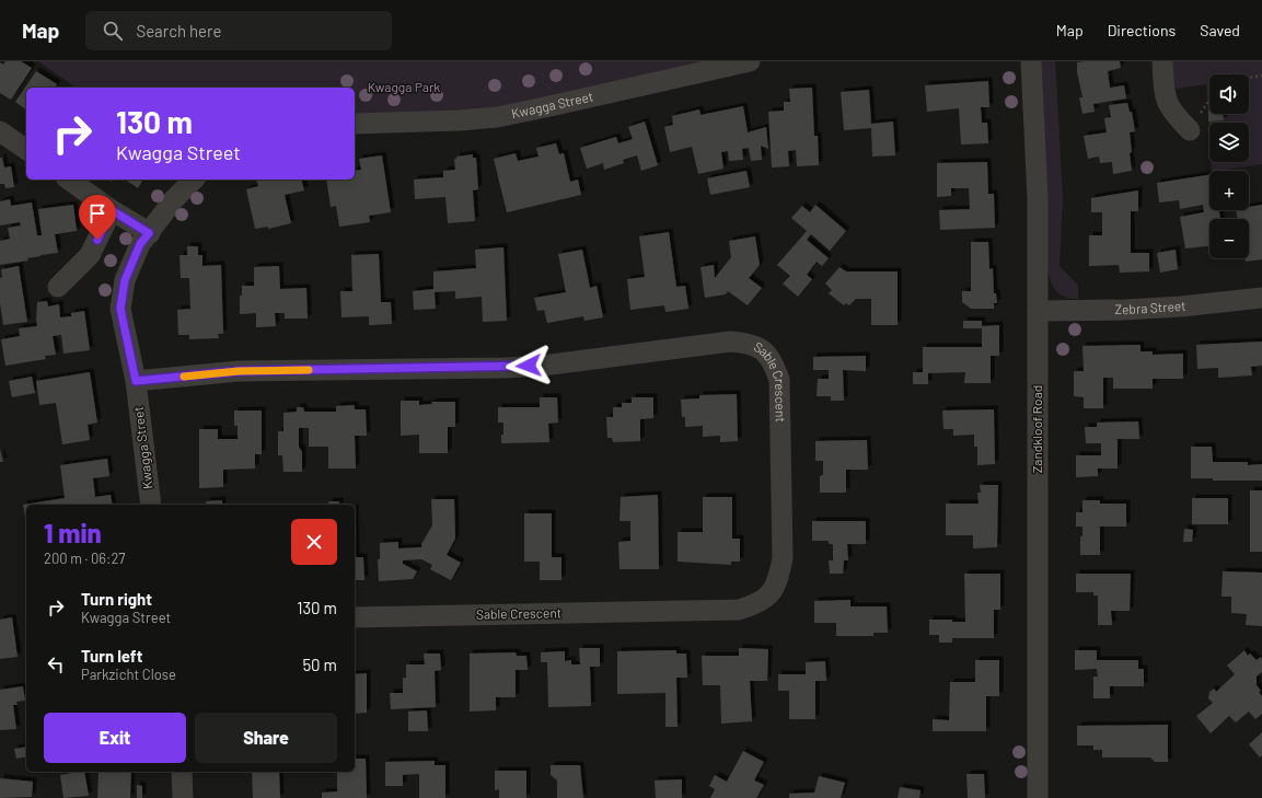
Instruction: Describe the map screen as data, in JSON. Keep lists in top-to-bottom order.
{
  "streets": {
    "street": [
      "Kwagga Street",
      "Zebra Street",
      "Sable Crescent",
      "Zandkloof Road"
    ]
  },
  "crossings": [
    ["Kwagga Street", "Sable Crescent"],
    ["Zebra Street", "Zandkloof Road"]
  ],
  "parks": ["Kwagga Park"],
  "page": {
    "header": "Map",
    "search": "Search here",
    "nav": ["Map", "Directions", "Saved"],
    "map_buttons": ["+", "−"],
    "turn": ["130 m", "Kwagga Street"],
    "heading": ["1 min", "200 m · 06:27"],
    "list": [
      {
        "name": "Turn right",
        "note": "Kwagga Street",
        "value": "130 m"
      },
      {
        "name": "Turn left",
        "note": "Parkzicht Close",
        "value": "50 m"
      }
    ],
    "buttons": ["Exit", "Share"]
  }
}
